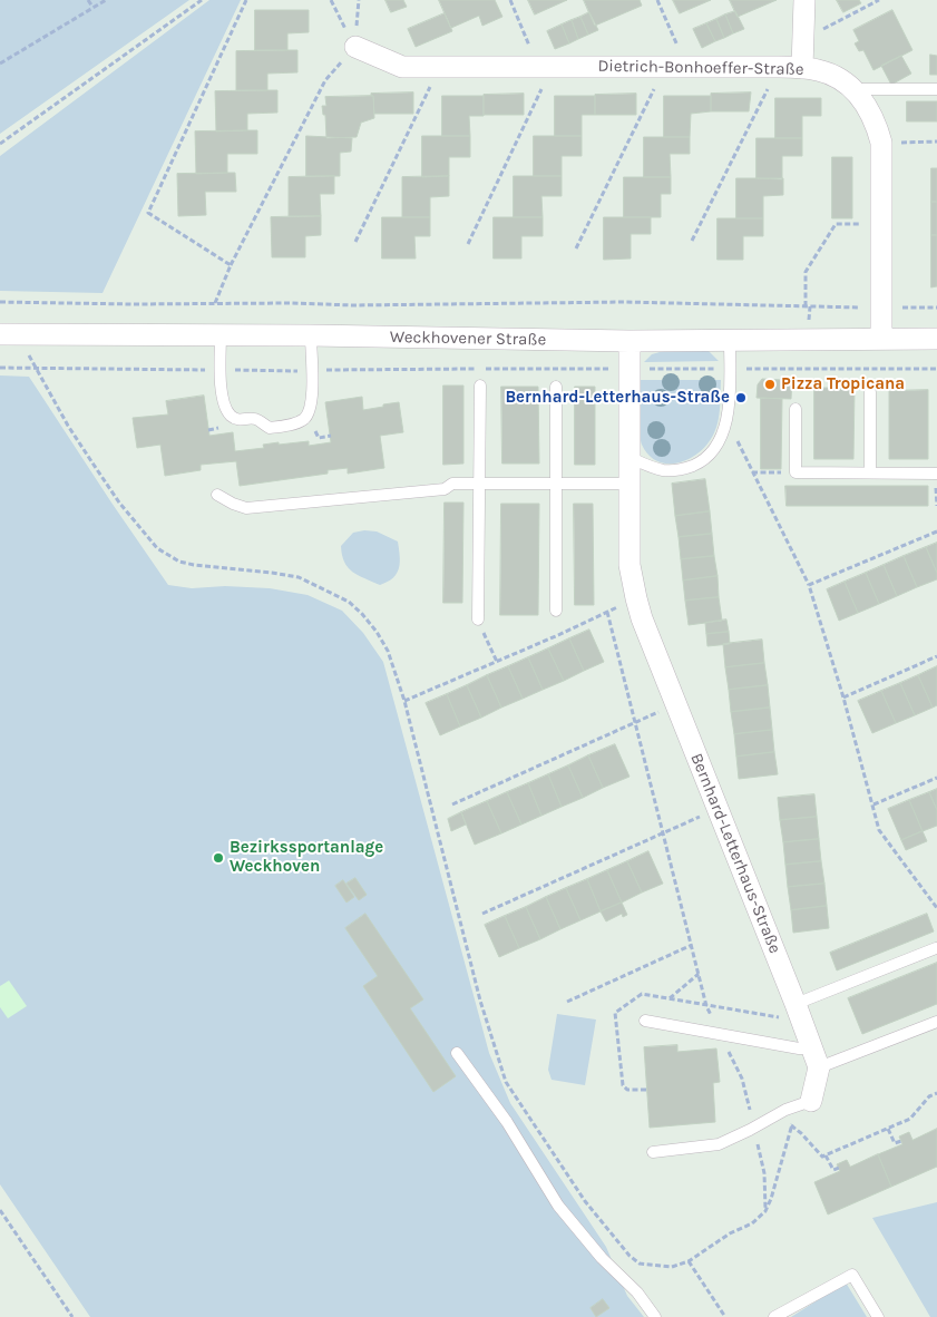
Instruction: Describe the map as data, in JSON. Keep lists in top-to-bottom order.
{
  "streets": {
    "street": ["Dietrich-Bonhoeffer-Straße", "Weckhovener Straße", "Bernhard-Letterhaus-Straße"]
  },
  "crossings": [
    ["Dietrich-Bonhoeffer-Straße", "Weckhovener Straße"],
    ["Weckhovener Straße", "Bernhard-Letterhaus-Straße"]
  ],
  "places": ["Pizza Tropicana", "Bernhard-Letterhaus-Straße", "Bezirkssportanlage Weckhoven"]
}
